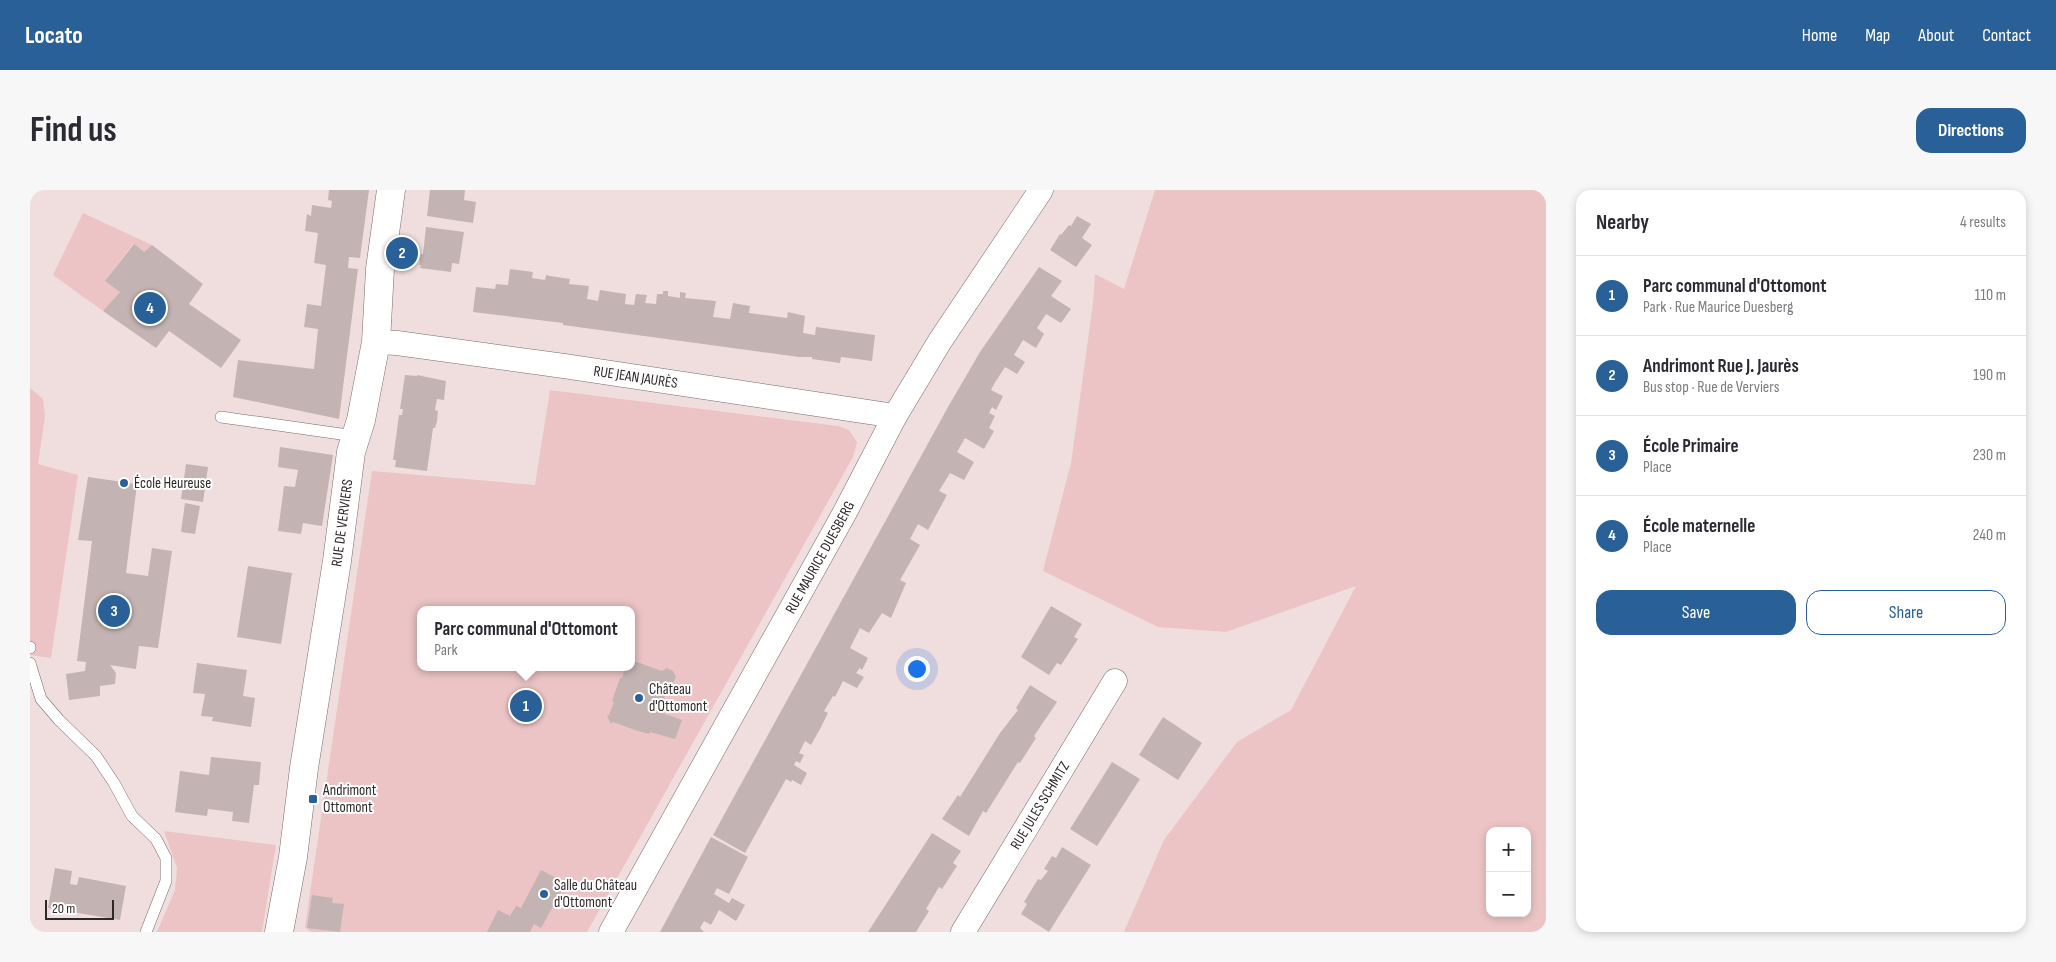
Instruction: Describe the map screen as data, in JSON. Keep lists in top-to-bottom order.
{
  "streets": {
    "street": [
      "RUE JEAN JAURÈS",
      "RUE DE VERVIERS",
      "RUE MAURICE DUESBERG",
      "RUE JULES SCHMITZ"
    ]
  },
  "crossings": [
    ["RUE JEAN JAURÈS", "RUE DE VERVIERS"],
    ["RUE JEAN JAURÈS", "RUE MAURICE DUESBERG"]
  ],
  "places": {
    "other": ["École Heureuse", "Château d'Ottomont", "Salle du Château d'Ottomont"],
    "transit": ["Andrimont Ottomont"]
  },
  "scale_bar": "20 m",
  "page": {
    "header": "Locato",
    "nav": [
      "Home",
      "Map",
      "About",
      "Contact"
    ],
    "buttons": [
      "Directions",
      ["Save", "Share"]
    ],
    "title": "Find us",
    "heading": ["Nearby", "4 results"],
    "pins": [
      "2",
      "4",
      "3",
      "1"
    ],
    "list": [
      {
        "mark": "1",
        "name": "Parc communal d'Ottomont",
        "note": "Park · Rue Maurice Duesberg",
        "value": "110 m"
      },
      {
        "mark": "2",
        "name": "Andrimont Rue J. Jaurès",
        "note": "Bus stop · Rue de Verviers",
        "value": "190 m"
      },
      {
        "mark": "3",
        "name": "École Primaire",
        "note": "Place",
        "value": "230 m"
      },
      {
        "mark": "4",
        "name": "École maternelle",
        "note": "Place",
        "value": "240 m"
      }
    ],
    "popup": ["Parc communal d'Ottomont", "Park"],
    "map_buttons": ["+", "−"],
    "scale": "20 m"
  }
}
